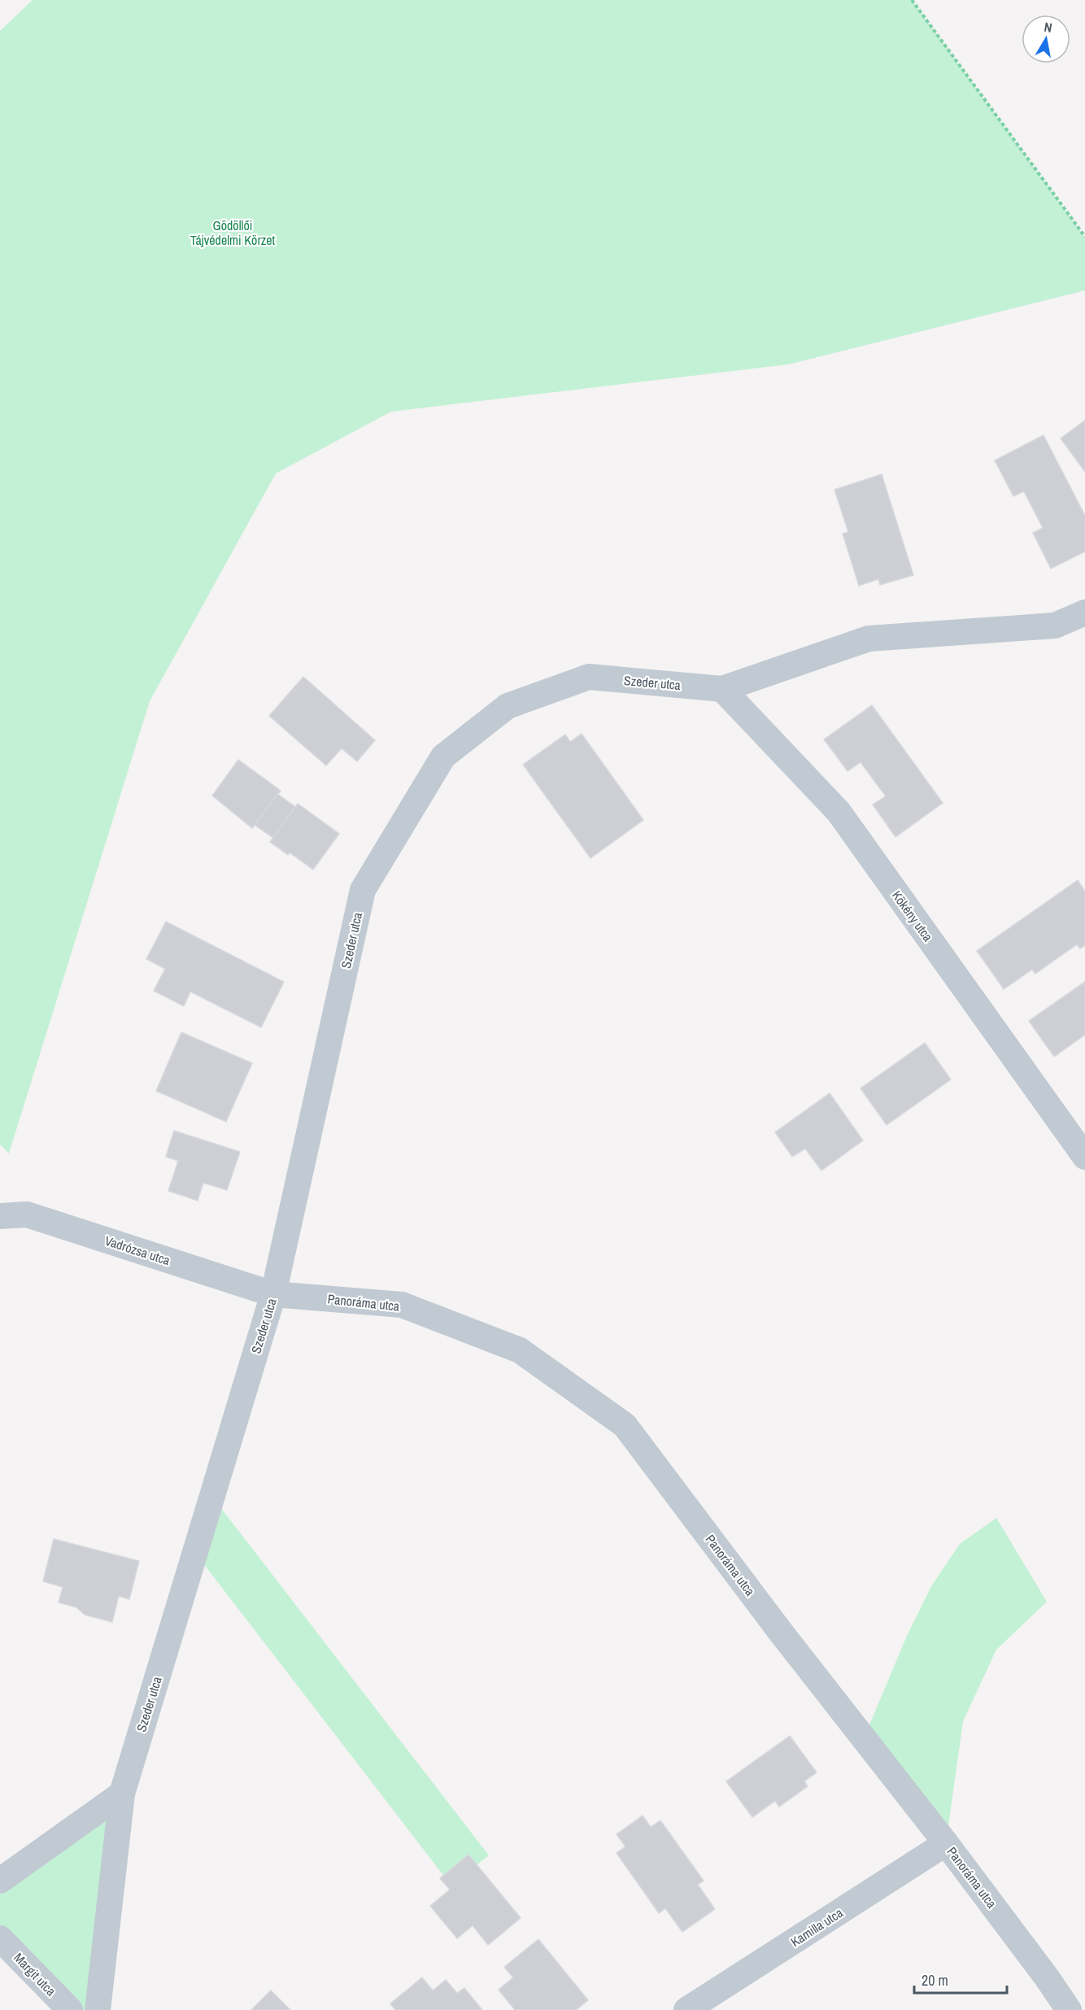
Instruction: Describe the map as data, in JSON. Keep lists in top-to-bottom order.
{
  "streets": {
    "street": [
      "Szeder utca",
      "Kökény utca",
      "Vadrózsa utca",
      "Panoráma utca",
      "Kamilla utca",
      "Margit utca"
    ]
  },
  "crossings": [
    ["Szeder utca", "Kökény utca"],
    ["Szeder utca", "Vadrózsa utca"],
    ["Szeder utca", "Panoráma utca"],
    ["Vadrózsa utca", "Panoráma utca"],
    ["Panoráma utca", "Kamilla utca"]
  ],
  "parks": ["Gödöllői Tájvédelmi Körzet"],
  "scale_bar": "20 m",
  "north": "top"
}
